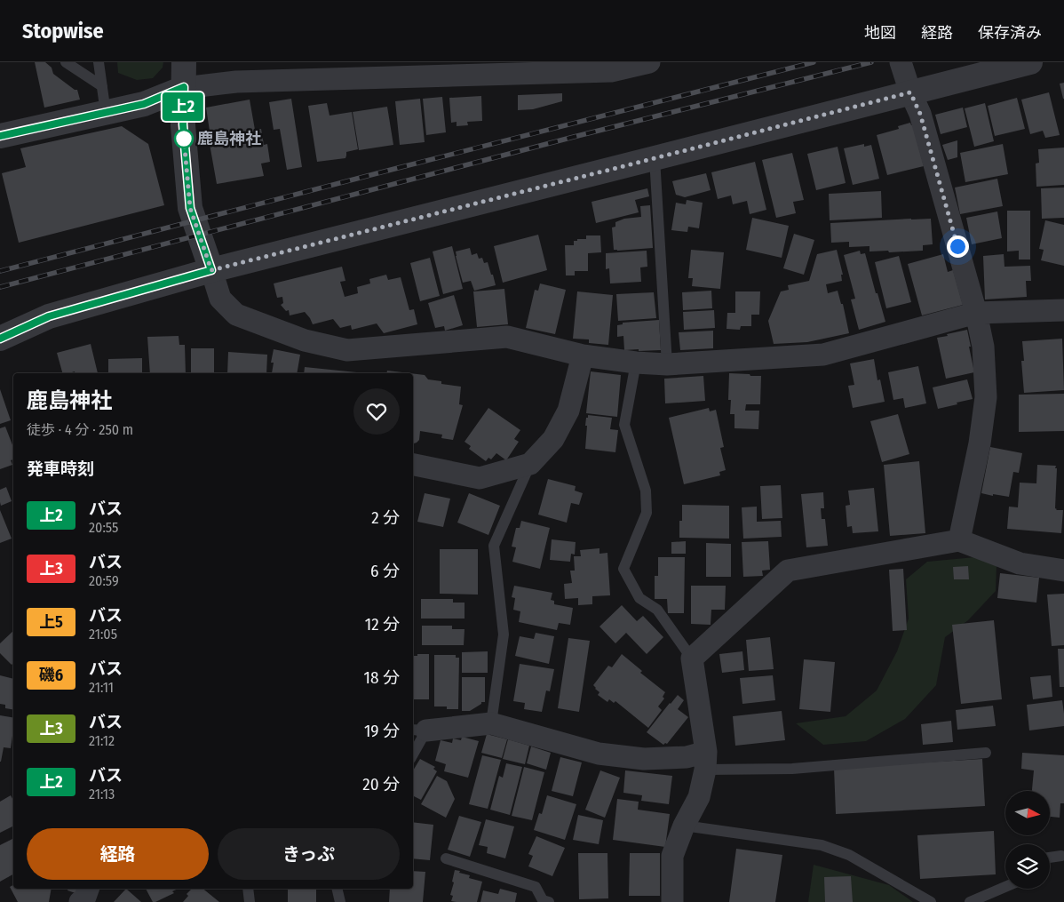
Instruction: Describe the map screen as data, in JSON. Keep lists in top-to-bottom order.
{
  "places": ["鹿島神社"],
  "lines": ["bus line 上2"],
  "north": "right",
  "page": {
    "header": "Stopwise",
    "nav": ["地図", "経路", "保存済み"],
    "on_map": "上2",
    "heading": [
      ["鹿島神社", "徒歩 · 4 分 · 250 m"],
      "発車時刻"
    ],
    "list": [
      {
        "mark": "上2",
        "name": "バス",
        "note": "20:55",
        "value": "2 分"
      },
      {
        "mark": "上3",
        "name": "バス",
        "note": "20:59",
        "value": "6 分"
      },
      {
        "mark": "上5",
        "name": "バス",
        "note": "21:05",
        "value": "12 分"
      },
      {
        "mark": "磯6",
        "name": "バス",
        "note": "21:11",
        "value": "18 分"
      },
      {
        "mark": "上3",
        "name": "バス",
        "note": "21:12",
        "value": "19 分"
      },
      {
        "mark": "上2",
        "name": "バス",
        "note": "21:13",
        "value": "20 分"
      }
    ],
    "buttons": ["経路", "きっぷ"]
  }
}
